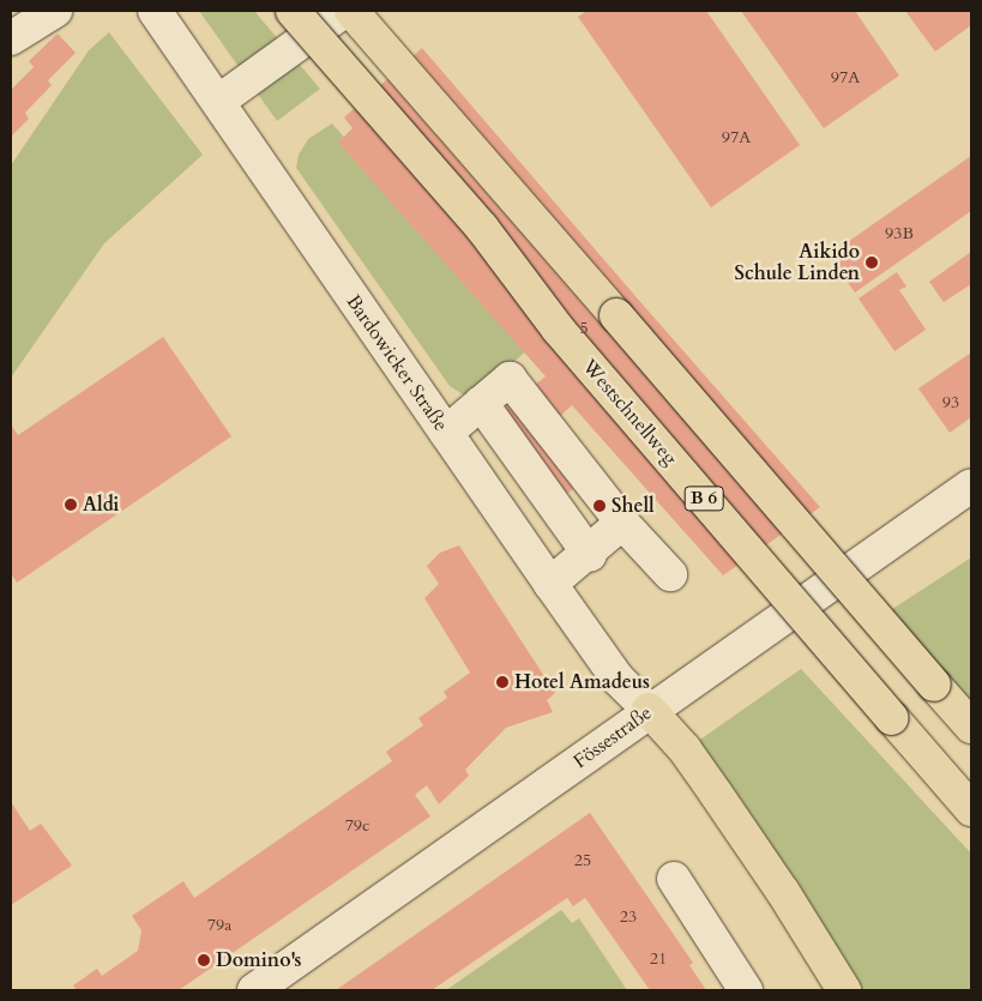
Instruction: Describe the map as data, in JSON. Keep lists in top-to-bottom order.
{
  "streets": {
    "highway": ["Westschnellweg", "B 6"],
    "street": ["Bardowicker Straße", "Fössestraße"]
  },
  "crossings": [
    ["Bardowicker Straße", "Fössestraße"]
  ],
  "places": [
    "Aikido Schule Linden",
    "Aldi",
    "Shell",
    "Hotel Amadeus",
    "Domino's"
  ],
  "house_numbers": [
    "97A",
    "97A",
    "93B",
    "5",
    "93",
    "79c",
    "25",
    "23",
    "79a",
    "21"
  ]
}
